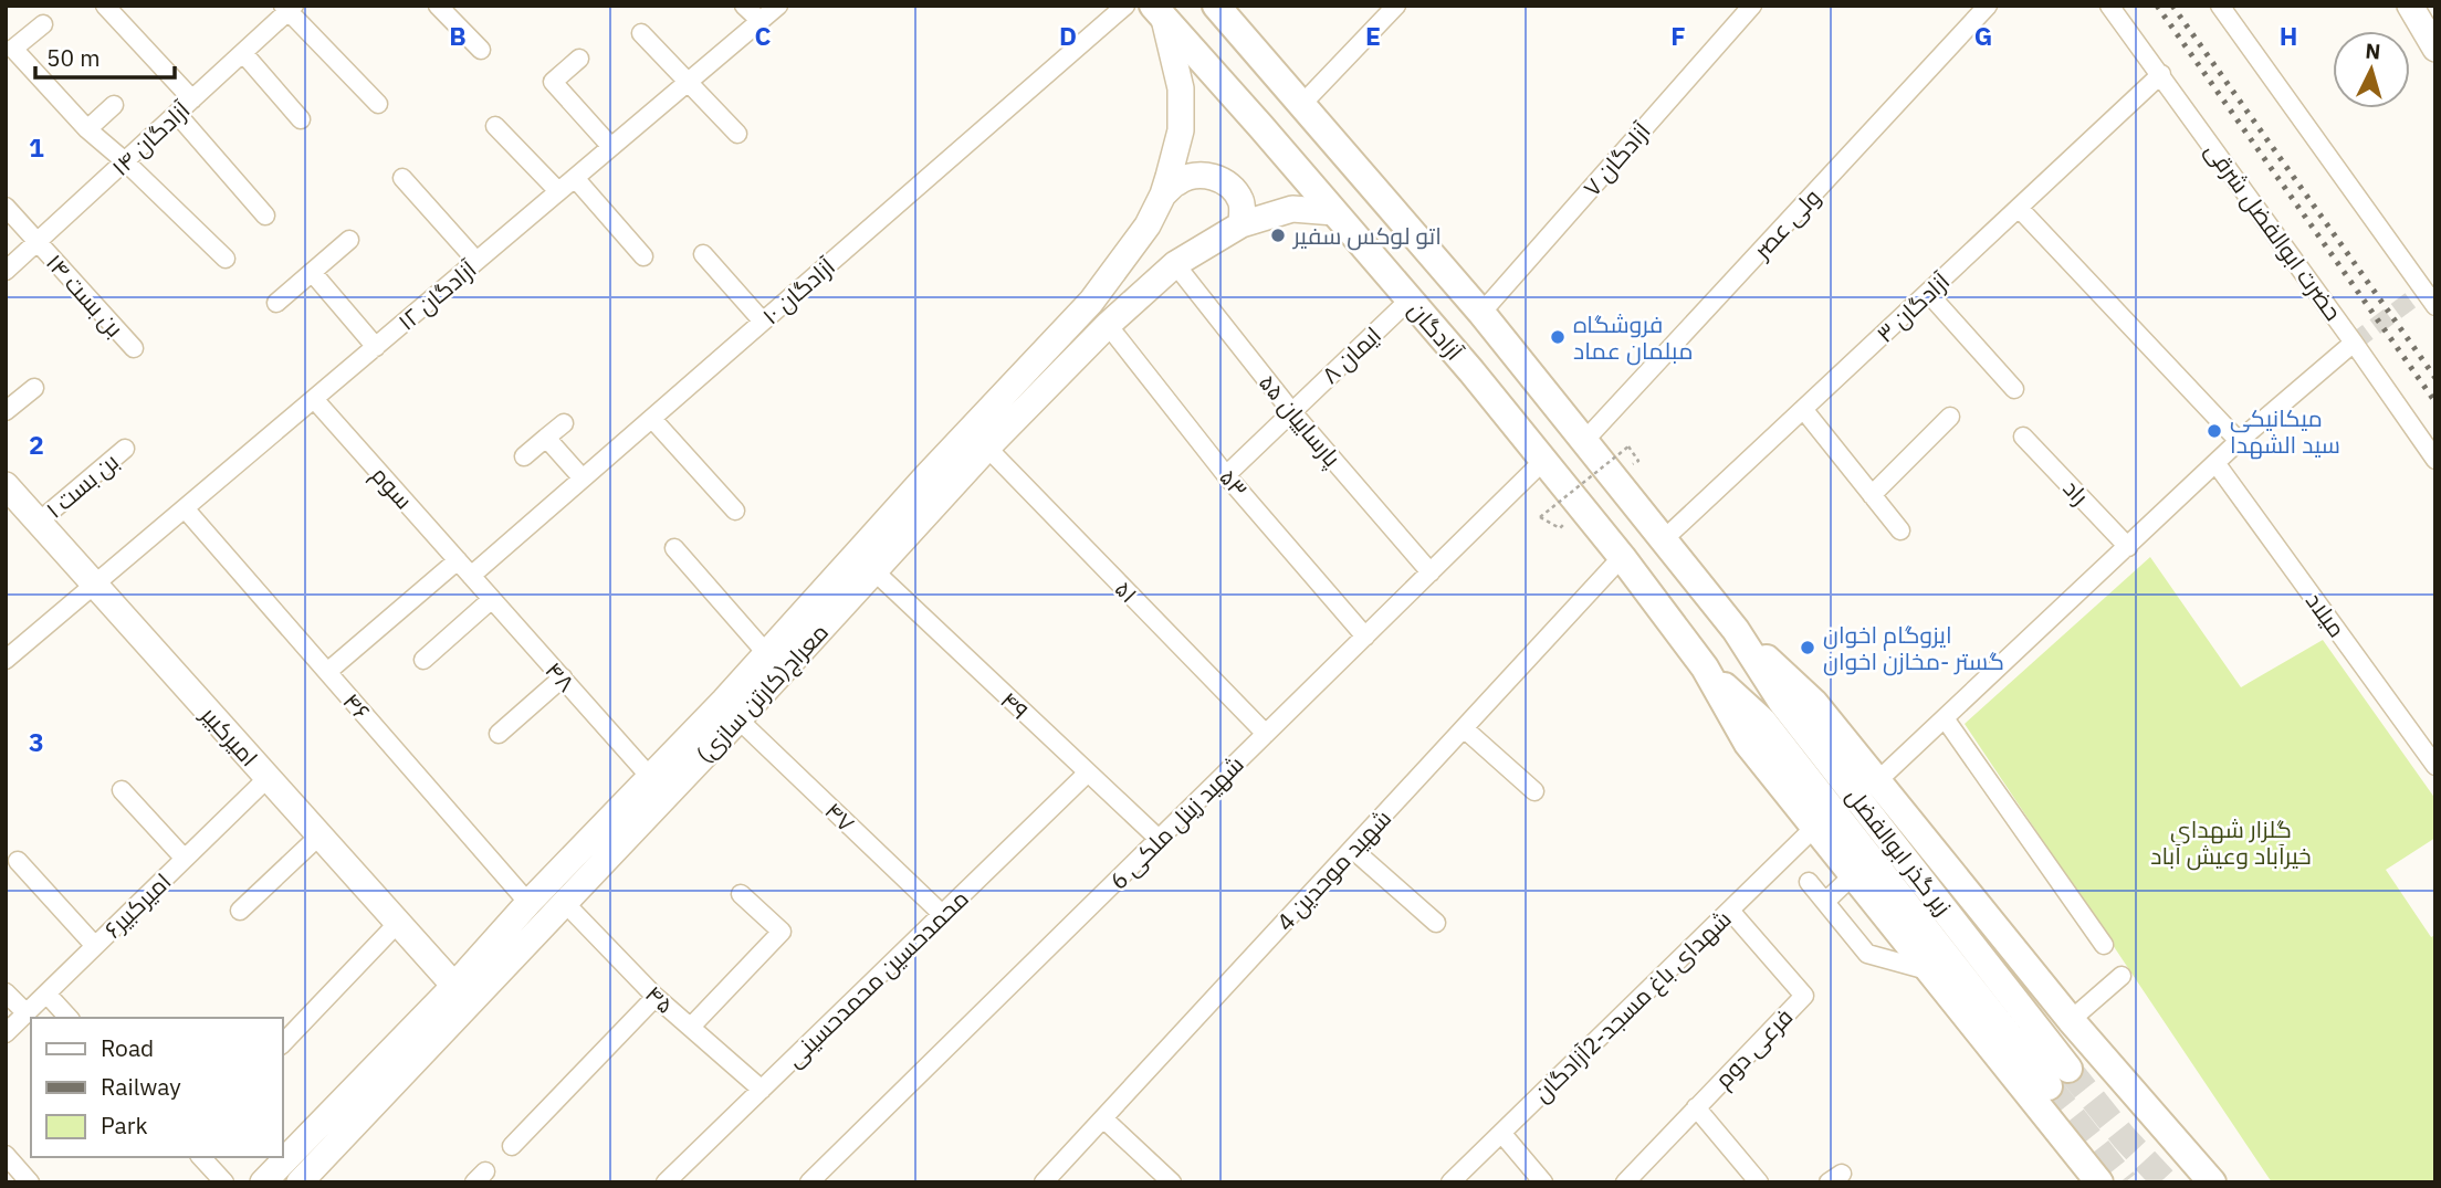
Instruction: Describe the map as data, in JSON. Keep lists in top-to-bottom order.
{
  "streets": {
    "main road": ["آزادگان", "زیر گذر ابوالفضل"],
    "street": [
      "۱۴ آزادگان",
      "۷ آزادگان",
      "ولی عصر",
      "حضرت ابوالفضل شرقی",
      "۱۰ آزادگان",
      "بن بست ۱۴",
      "۱۲ آزادگان",
      "۳ آزادگان",
      "۸ ایمان",
      "پارساییان ۵۵",
      "۵۳",
      "بن بست ۱",
      "سوم",
      "راد",
      "۵۱",
      "میلاد",
      "۴۸",
      "معراج(کارتن سازی)",
      "۴۹",
      "۴۶",
      "امیرکبیر",
      "۴۷",
      "6 شهید زینل ملکی",
      "4 شهید موحدین",
      "امیرکبیر۶",
      "محمدحسین محمدحسینی",
      "۴۵",
      "شهدای‌ باغ مسجد-2آزادگان",
      "فرعی دوم"
    ]
  },
  "crossings": [
    ["۱۴ آزادگان", "بن بست ۱۴"],
    ["۷ آزادگان", "آزادگان"],
    ["ولی عصر", "آزادگان"],
    ["حضرت ابوالفضل شرقی", "۳ آزادگان"],
    ["۱۰ آزادگان", "سوم"],
    ["۱۰ آزادگان", "۴۸"],
    ["۱۲ آزادگان", "سوم"],
    ["۱۲ آزادگان", "۴۶"],
    ["۱۲ آزادگان", "امیرکبیر"],
    ["۳ آزادگان", "آزادگان"],
    ["آزادگان", "۸ ایمان"],
    ["آزادگان", "معراج(کارتن سازی)"],
    ["آزادگان", "6 شهید زینل ملکی"],
    ["آزادگان", "زیر گذر ابوالفضل"],
    ["آزادگان", "4 شهید موحدین"],
    ["۸ ایمان", "پارساییان ۵۵"],
    ["۸ ایمان", "۵۳"],
    ["پارساییان ۵۵", "معراج(کارتن سازی)"],
    ["پارساییان ۵۵", "6 شهید زینل ملکی"],
    ["۵۳", "معراج(کارتن سازی)"],
    ["۵۳", "6 شهید زینل ملکی"],
    ["بن بست ۱", "امیرکبیر"],
    ["سوم", "۴۸"],
    ["۵۱", "معراج(کارتن سازی)"],
    ["۵۱", "6 شهید زینل ملکی"],
    ["۴۸", "معراج(کارتن سازی)"],
    ["معراج(کارتن سازی)", "۴۹"],
    ["معراج(کارتن سازی)", "۴۶"],
    ["معراج(کارتن سازی)", "امیرکبیر"],
    ["معراج(کارتن سازی)", "۴۷"],
    ["معراج(کارتن سازی)", "۴۵"],
    ["۴۹", "6 شهید زینل ملکی"],
    ["۴۹", "محمدحسین محمدحسینی"],
    ["امیرکبیر", "امیرکبیر۶"],
    ["۴۷", "محمدحسین محمدحسینی"],
    ["محمدحسین محمدحسینی", "۴۵"],
    ["شهدای‌ باغ مسجد-2آزادگان", "فرعی دوم"]
  ],
  "parks": ["گلزار شهدای خیرآباد وعیش آباد"],
  "places": [
    "اتو لوکس سفیر",
    "فروشگاه مبلمان عماد",
    "میکانیکی سید الشهدا",
    "ایزوگام اخوان گستر -مخازن اخوان"
  ],
  "legend": ["Road", "Railway", "Park"],
  "scale_bar": "50 m",
  "north": "top",
  "grid": {
    "columns": [
      "B",
      "C",
      "D",
      "E",
      "F",
      "G",
      "H"
    ],
    "rows": ["1", "2", "3"]
  }
}
